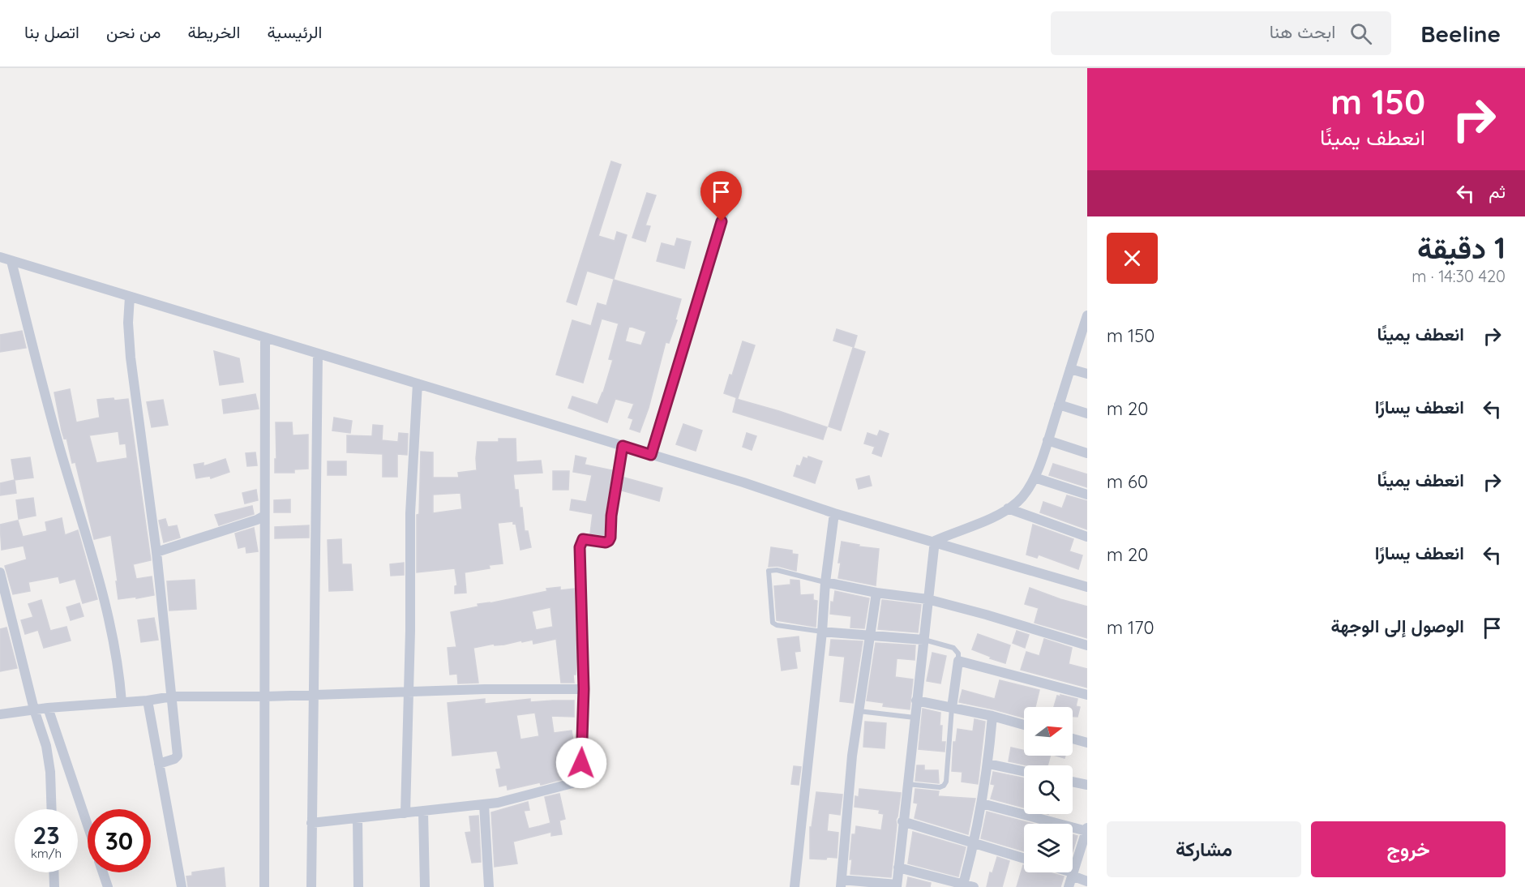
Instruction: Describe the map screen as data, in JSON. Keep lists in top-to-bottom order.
{
  "north": "right",
  "page": {
    "header": "Beeline",
    "search": "ابحث هنا",
    "nav": [
      "الرئيسية",
      "الخريطة",
      "من نحن",
      "اتصل بنا"
    ],
    "turn": ["150 m", "انعطف يمينًا"],
    "then": "ثم",
    "heading": ["1 دقيقة", "420 m · 14:30"],
    "list": [
      {
        "name": "انعطف يمينًا",
        "value": "150 m"
      },
      {
        "name": "انعطف يسارًا",
        "value": "20 m"
      },
      {
        "name": "انعطف يمينًا",
        "value": "60 m"
      },
      {
        "name": "انعطف يسارًا",
        "value": "20 m"
      },
      {
        "name": "الوصول إلى الوجهة",
        "value": "170 m"
      }
    ],
    "speed": "23 km/h",
    "limit": "30",
    "buttons": ["خروج", "مشاركة"]
  }
}
